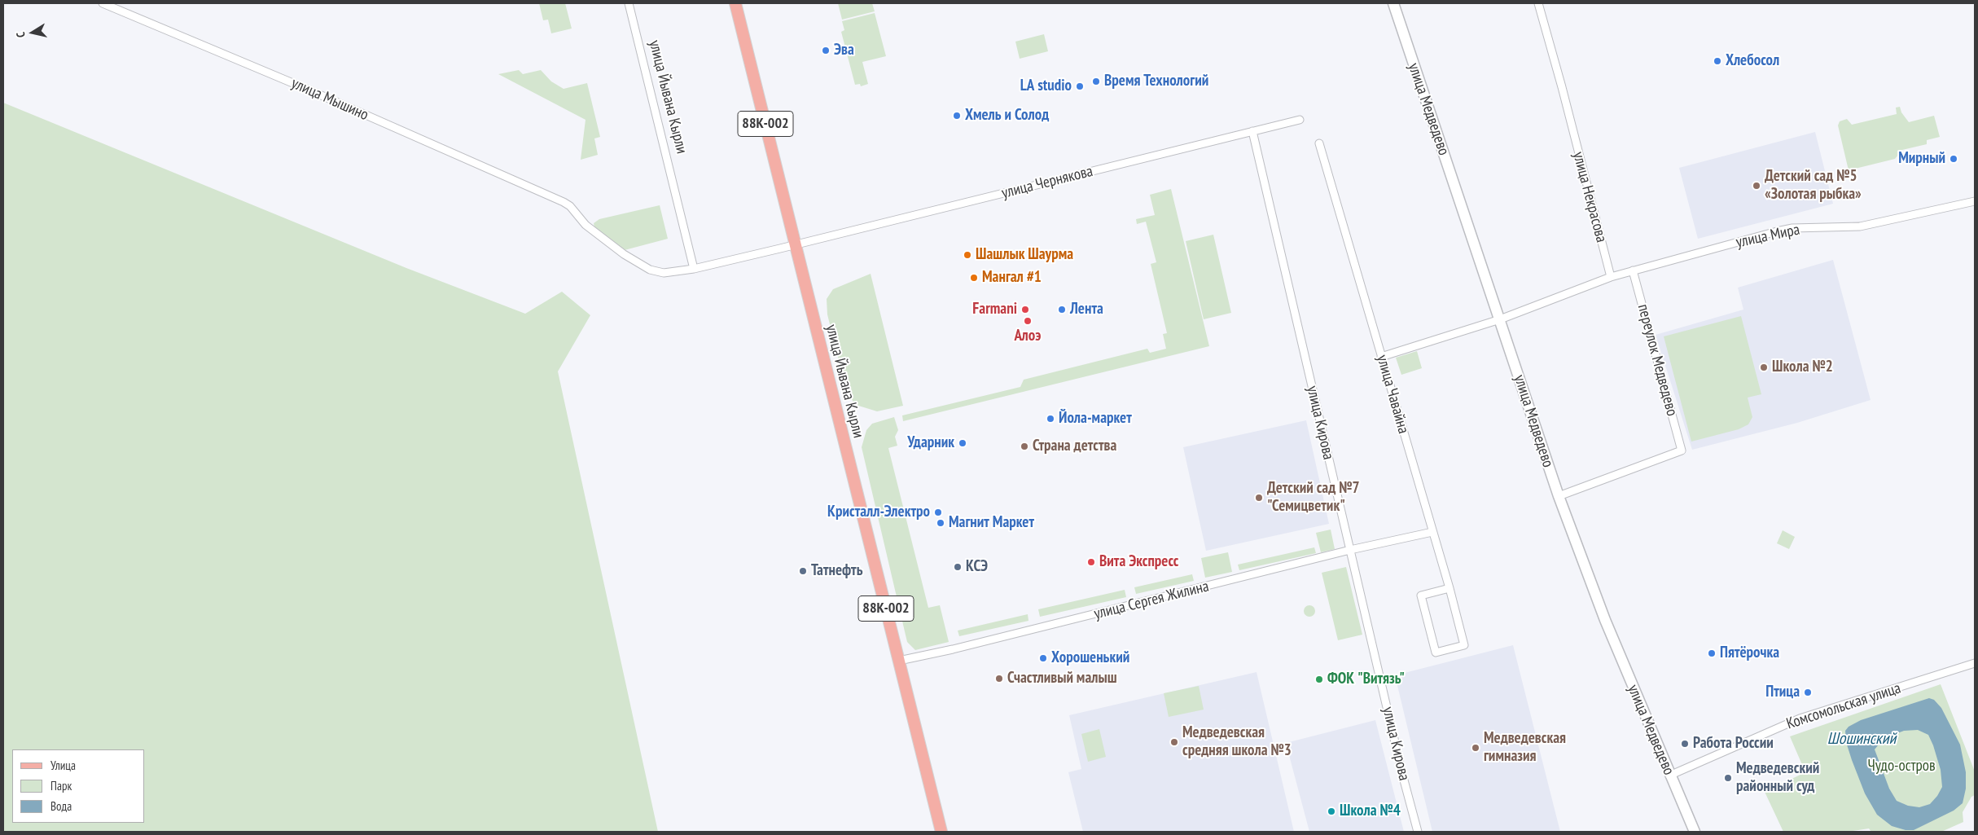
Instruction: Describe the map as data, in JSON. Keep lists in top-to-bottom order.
{
  "streets": {
    "main road": ["улица Йывана Кырли", "88К-002"],
    "street": [
      "улица Мышино",
      "улица Медведево",
      "улица Чернякова",
      "улица Некрасова",
      "улица Мира",
      "переулок Медведево",
      "улица Чавайна",
      "улица Кирова",
      "улица Сергея Жилина",
      "Комсомольская улица"
    ]
  },
  "crossings": [
    ["улица Йывана Кырли", "улица Мышино"],
    ["улица Йывана Кырли", "улица Чернякова"],
    ["улица Йывана Кырли", "улица Сергея Жилина"],
    ["улица Мышино", "улица Чернякова"],
    ["улица Медведево", "переулок Медведево"],
    ["улица Медведево", "Комсомольская улица"],
    ["улица Чернякова", "улица Кирова"],
    ["улица Некрасова", "улица Мира"],
    ["улица Мира", "переулок Медведево"],
    ["улица Чавайна", "улица Сергея Жилина"],
    ["улица Кирова", "улица Сергея Жилина"]
  ],
  "water": ["Шошинский"],
  "parks": ["Чудо-остров"],
  "places": [
    "Эва",
    "Хлебосол",
    "Время Технологий",
    "LА studio",
    "Хмель и Солод",
    "Мирный",
    "Детский сад №5 «Золотая рыбка»",
    "Шашлык Шаурма",
    "Мангал #1",
    "Farmani",
    "Лента",
    "Алоэ",
    "Школа №2",
    "Йола-маркет",
    "Ударник",
    "Страна детства",
    "Детский сад №7 \"Семицветик\"",
    "Кристалл-Электро",
    "Магнит Маркет",
    "Вита Экспресс",
    "КСЭ",
    "Татнефть",
    "Пятёрочка",
    "Хорошенький",
    "Счастливый малыш",
    "ФОК \"Витязь\"",
    "Птица",
    "Медведевская средняя школа №3",
    "Работа России",
    "Медведевская гимназия",
    "Медведевский районный суд",
    "Школа №4"
  ],
  "legend": ["Улица", "Парк", "Вода"],
  "north": "left"
}
